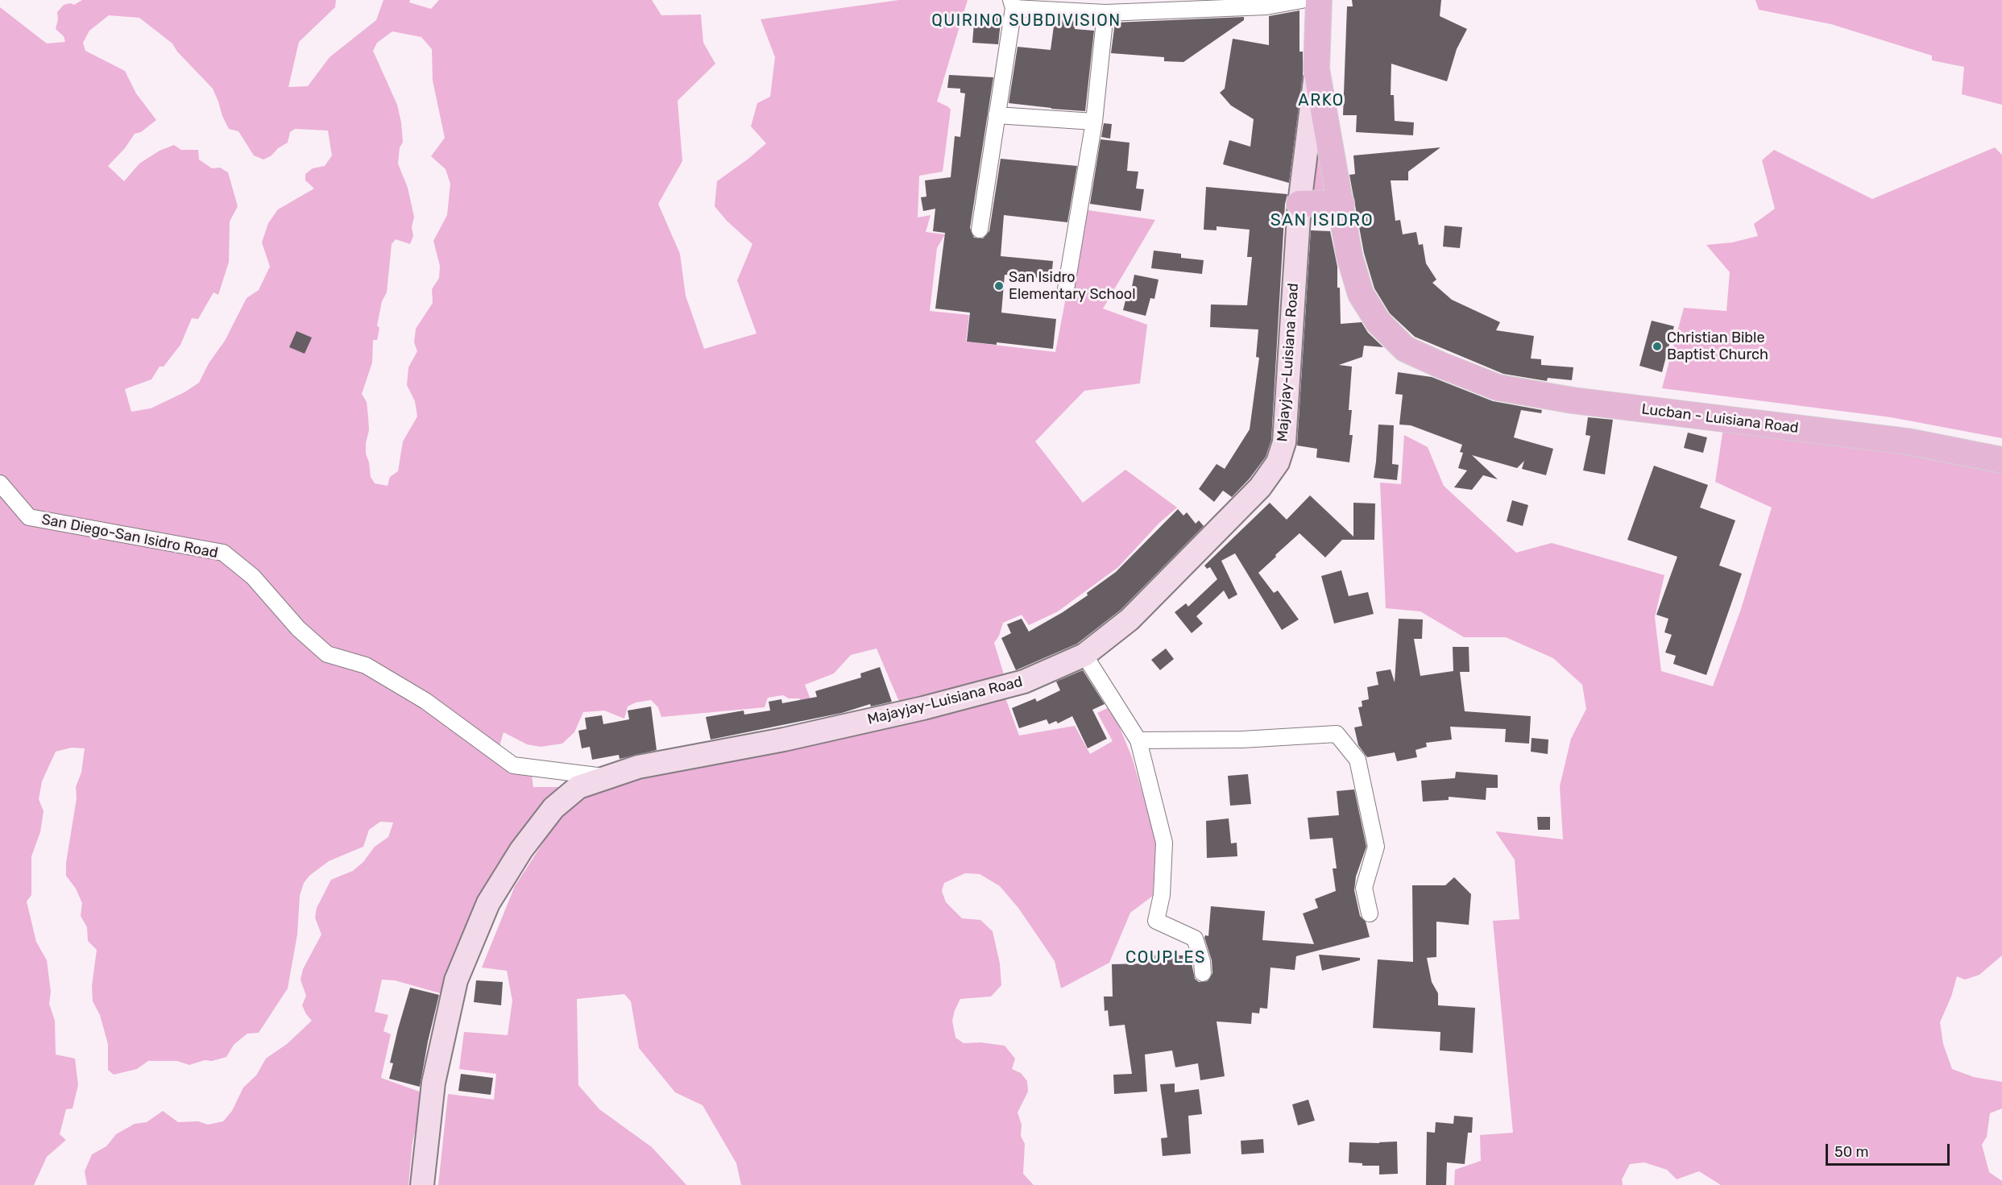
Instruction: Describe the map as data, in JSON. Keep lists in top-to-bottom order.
{
  "streets": {
    "main road": ["Lucban - Luisiana Road"],
    "street": ["Majayjay-Luisiana Road", "San Diego-San Isidro Road"]
  },
  "crossings": [
    ["Majayjay-Luisiana Road", "Lucban - Luisiana Road"],
    ["Majayjay-Luisiana Road", "San Diego-San Isidro Road"]
  ],
  "districts": [
    "QUIRINO SUBDIVISION",
    "ARKO",
    "SAN ISIDRO",
    "COUPLES"
  ],
  "places": ["San Isidro Elementary School", "Christian Bible Baptist Church"],
  "scale_bar": "50 m"
}
